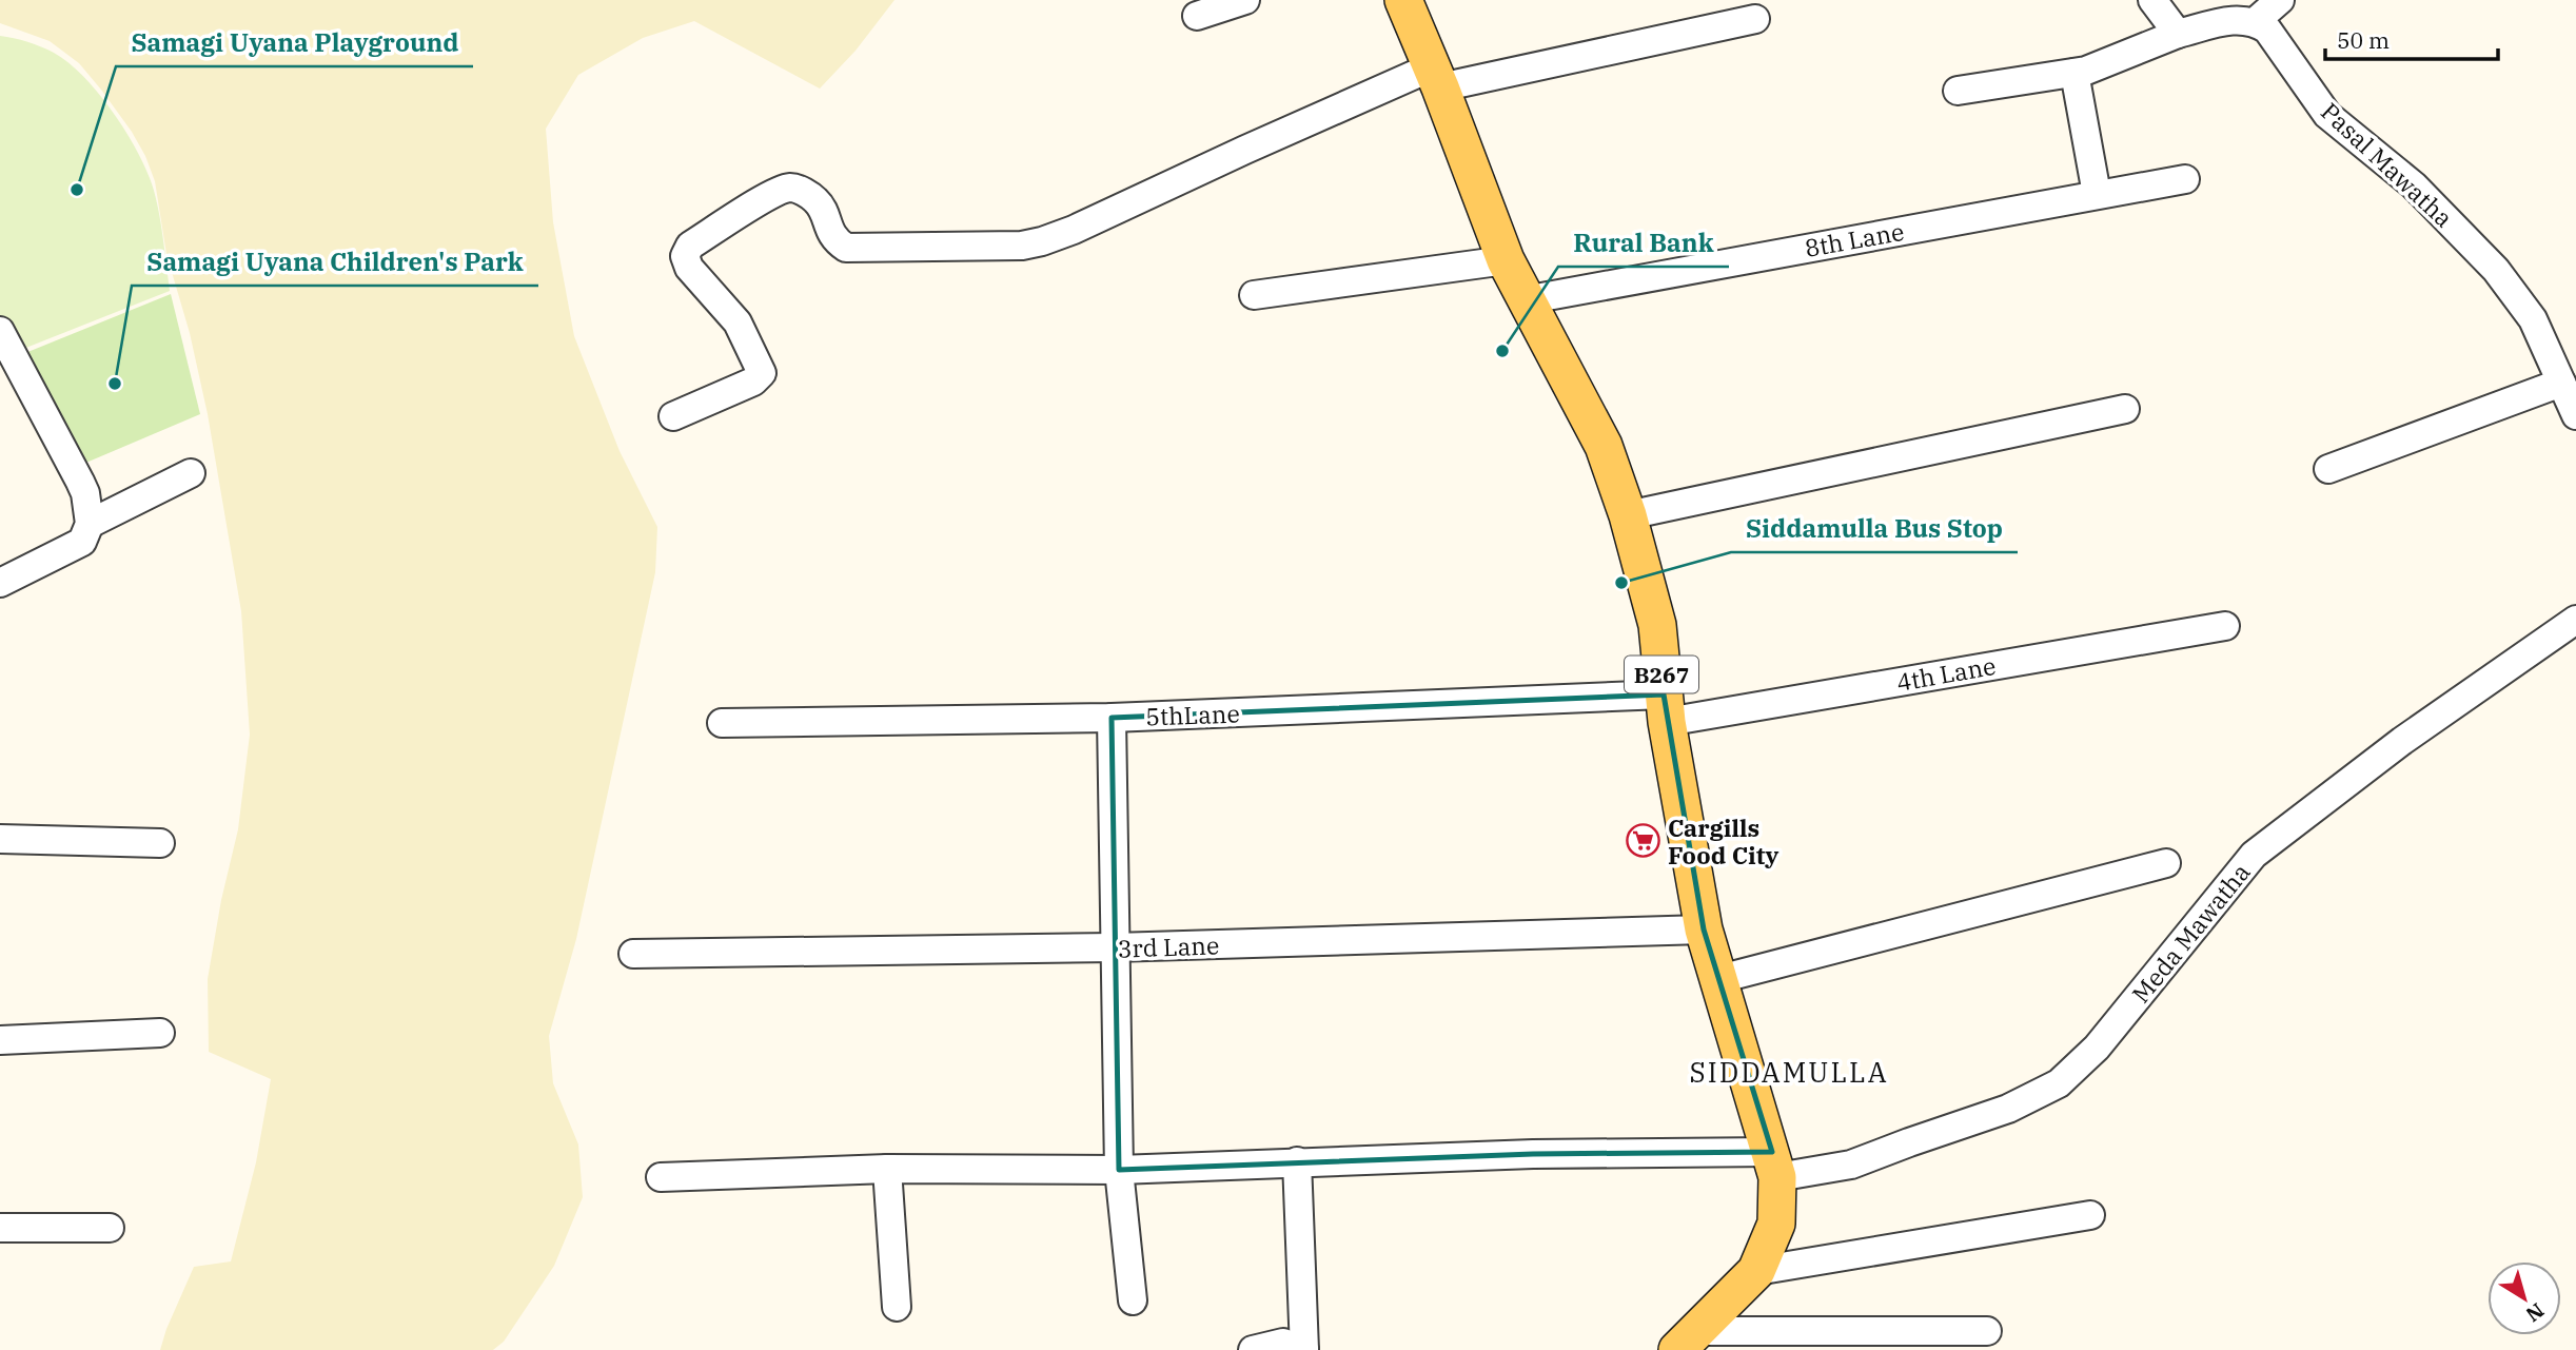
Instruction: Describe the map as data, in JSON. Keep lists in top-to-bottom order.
{
  "streets": {
    "main road": ["B267"],
    "street": [
      "Pasal Mawatha",
      "8th Lane",
      "4th Lane",
      "5thLane",
      "Meda Mawatha",
      "3rd Lane"
    ]
  },
  "crossings": [
    ["8th Lane", "B267"],
    ["4th Lane", "B267"],
    ["4th Lane", "5thLane"],
    ["B267", "5thLane"],
    ["B267", "Meda Mawatha"],
    ["B267", "3rd Lane"]
  ],
  "districts": ["SIDDAMULLA"],
  "places": {
    "other": [
      "Samagi Uyana Playground",
      "Rural Bank",
      "Samagi Uyana Children's Park",
      "Siddamulla Bus Stop"
    ],
    "supermarket": ["Cargills Food City"]
  },
  "scale_bar": "50 m",
  "north": "bottom right"
}
